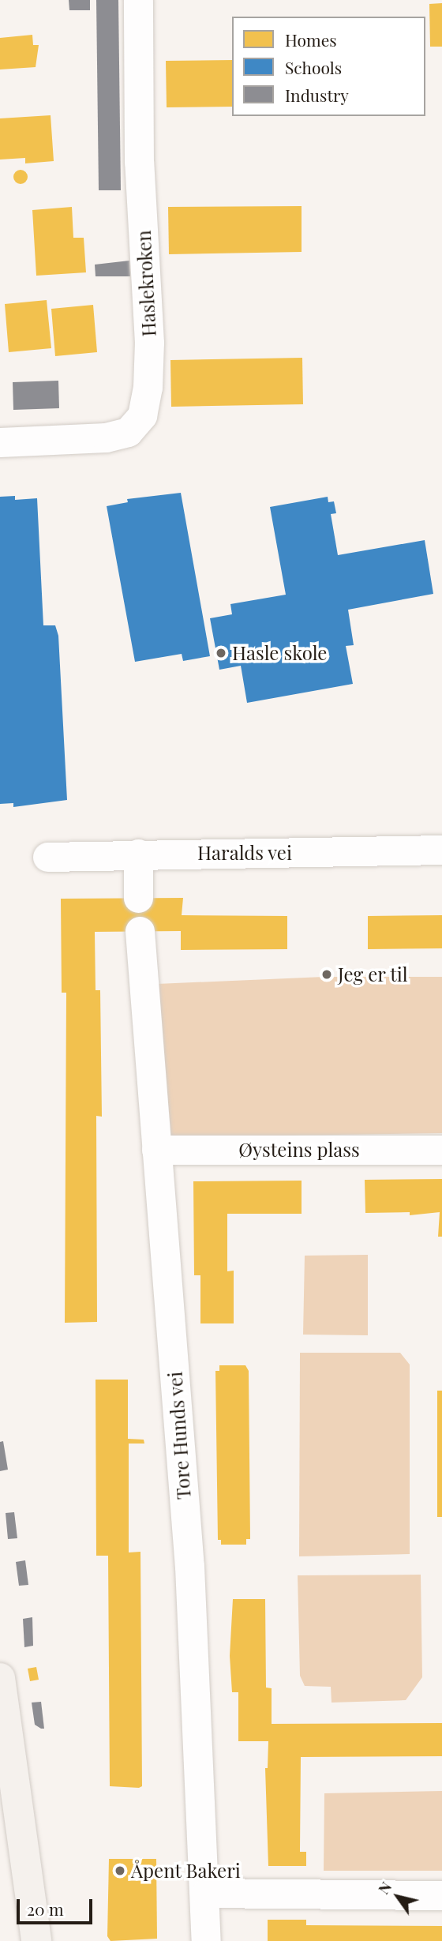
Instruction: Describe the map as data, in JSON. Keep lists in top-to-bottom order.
{
  "streets": {
    "street": [
      "Haslekroken",
      "Haralds vei",
      "Øysteins plass",
      "Tore Hunds vei"
    ]
  },
  "crossings": [
    ["Øysteins plass", "Tore Hunds vei"]
  ],
  "places": ["Hasle skole", "Jeg er til", "Åpent Bakeri"],
  "legend": ["Homes", "Schools", "Industry"],
  "scale_bar": "20 m",
  "north": "top left"
}
